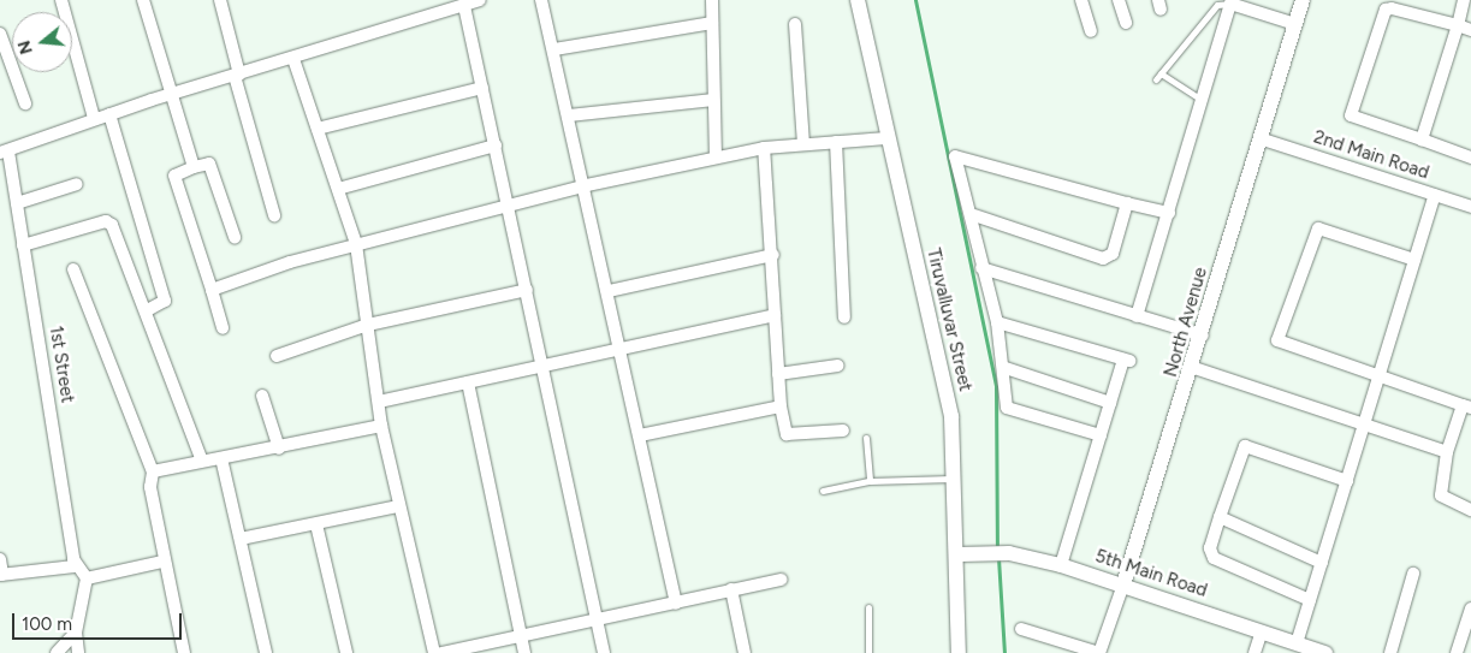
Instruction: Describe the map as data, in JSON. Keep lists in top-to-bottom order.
{
  "streets": {
    "street": [
      "2nd Main Road",
      "Tiruvalluvar Street",
      "North Avenue",
      "1st Street",
      "5th Main Road"
    ]
  },
  "crossings": [
    ["2nd Main Road", "North Avenue"],
    ["Tiruvalluvar Street", "5th Main Road"],
    ["North Avenue", "5th Main Road"]
  ],
  "scale_bar": "100 m",
  "north": "left"
}
